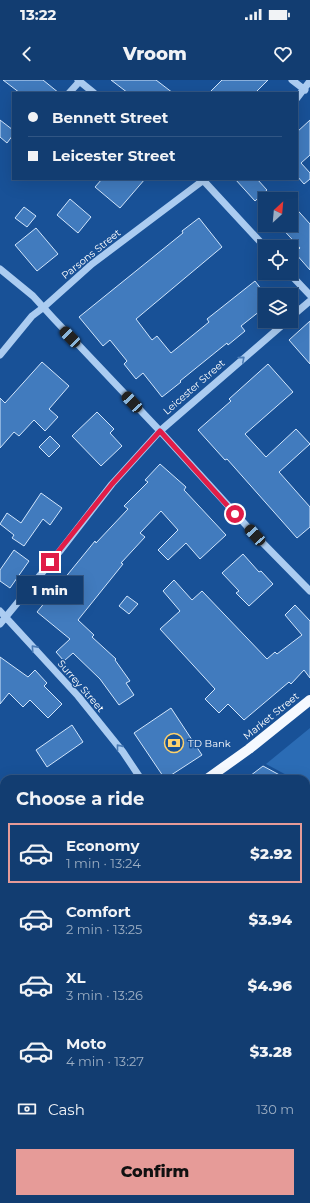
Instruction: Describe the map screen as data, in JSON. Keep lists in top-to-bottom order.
{
  "streets": {
    "main road": ["Market Street"],
    "street": ["Parsons Street", "Leicester Street", "Surrey Street"]
  },
  "crossings": [
    ["Leicester Street", "Surrey Street"]
  ],
  "one_way": ["Leicester Street", "Surrey Street"],
  "places": {
    "bank": ["TD Bank"]
  },
  "north": "top right",
  "page": {
    "status": "13:22",
    "header": "Vroom",
    "banner": ["Bennett Street", "Leicester Street"],
    "bubble": "1 min",
    "heading": "Choose a ride",
    "list": [
      {
        "name": "Economy",
        "note": "1 min · 13:24",
        "value": "$2.92"
      },
      {
        "name": "Comfort",
        "note": "2 min · 13:25",
        "value": "$3.94"
      },
      {
        "name": "XL",
        "note": "3 min · 13:26",
        "value": "$4.96"
      },
      {
        "name": "Moto",
        "note": "4 min · 13:27",
        "value": "$3.28"
      }
    ],
    "pay": ["Cash", "130 m"],
    "buttons": "Confirm"
  }
}
